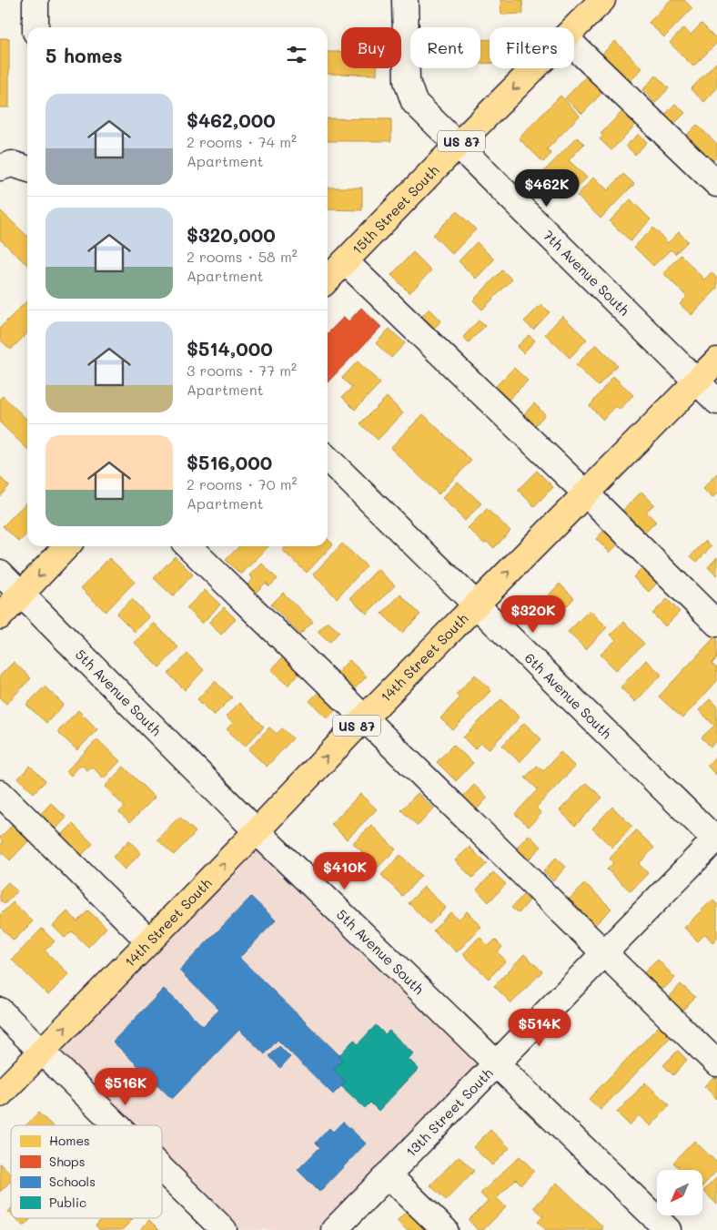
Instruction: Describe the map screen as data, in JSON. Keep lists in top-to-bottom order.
{
  "streets": {
    "main road": ["US 87", "15th Street South", "14th Street South"],
    "street": [
      "7th Avenue South",
      "5th Avenue South",
      "6th Avenue South",
      "13th Street South"
    ]
  },
  "crossings": [
    ["15th Street South", "7th Avenue South"],
    ["7th Avenue South", "14th Street South"],
    ["14th Street South", "5th Avenue South"],
    ["14th Street South", "6th Avenue South"],
    ["5th Avenue South", "13th Street South"],
    ["6th Avenue South", "13th Street South"]
  ],
  "one_way": ["14th Street South"],
  "legend": [
    "Homes",
    "Shops",
    "Schools",
    "Public"
  ],
  "north": "bottom left",
  "page": {
    "chip": ["Buy", "Rent", "Filters"],
    "heading": "5 homes",
    "list": [
      {
        "name": "$462,000",
        "note": "2 rooms · 74 m² · Apartment"
      },
      {
        "name": "$320,000",
        "note": "2 rooms · 58 m² · Apartment"
      },
      {
        "name": "$514,000",
        "note": "3 rooms · 77 m² · Apartment"
      },
      {
        "name": "$516,000",
        "note": "2 rooms · 70 m² · Apartment"
      }
    ],
    "price": [
      "$462K",
      "$320K",
      "$410K",
      "$514K",
      "$516K"
    ]
  }
}
